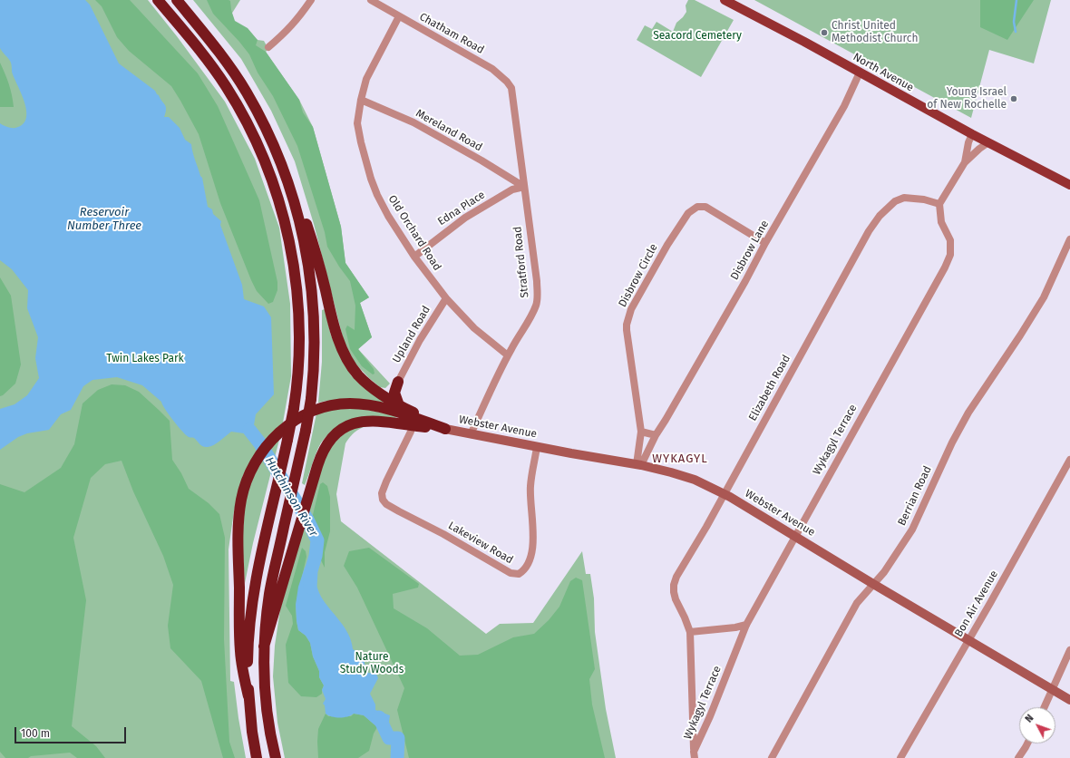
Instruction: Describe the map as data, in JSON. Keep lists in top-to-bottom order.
{
  "streets": {
    "main road": ["North Avenue"],
    "street": [
      "Chatham Road",
      "Mereland Road",
      "Edna Place",
      "Old Orchard Road",
      "Disbrow Lane",
      "Stratford Road",
      "Disbrow Circle",
      "Upland Road",
      "Elizabeth Road",
      "Webster Avenue",
      "Wykagyl Terrace",
      "Berrian Road",
      "Lakeview Road",
      "Bon Air Avenue"
    ]
  },
  "crossings": [
    ["Chatham Road", "Old Orchard Road"],
    ["Chatham Road", "Stratford Road"],
    ["North Avenue", "Disbrow Lane"],
    ["Mereland Road", "Edna Place"],
    ["Mereland Road", "Old Orchard Road"],
    ["Mereland Road", "Stratford Road"],
    ["Edna Place", "Old Orchard Road"],
    ["Edna Place", "Stratford Road"],
    ["Old Orchard Road", "Stratford Road"],
    ["Old Orchard Road", "Upland Road"],
    ["Disbrow Lane", "Disbrow Circle"],
    ["Disbrow Lane", "Webster Avenue"],
    ["Stratford Road", "Webster Avenue"],
    ["Disbrow Circle", "Webster Avenue"],
    ["Elizabeth Road", "Webster Avenue"],
    ["Elizabeth Road", "Wykagyl Terrace"],
    ["Webster Avenue", "Wykagyl Terrace"],
    ["Webster Avenue", "Berrian Road"],
    ["Webster Avenue", "Lakeview Road"],
    ["Webster Avenue", "Bon Air Avenue"]
  ],
  "districts": ["WYKAGYL"],
  "water": ["Reservoir Number Three", "Hutchinson River"],
  "parks": ["Seacord Cemetery", "Twin Lakes Park", "Nature Study Woods"],
  "places": ["Christ United Methodist Church", "Young Israel of New Rochelle"],
  "scale_bar": "100 m",
  "north": "top left"
}
